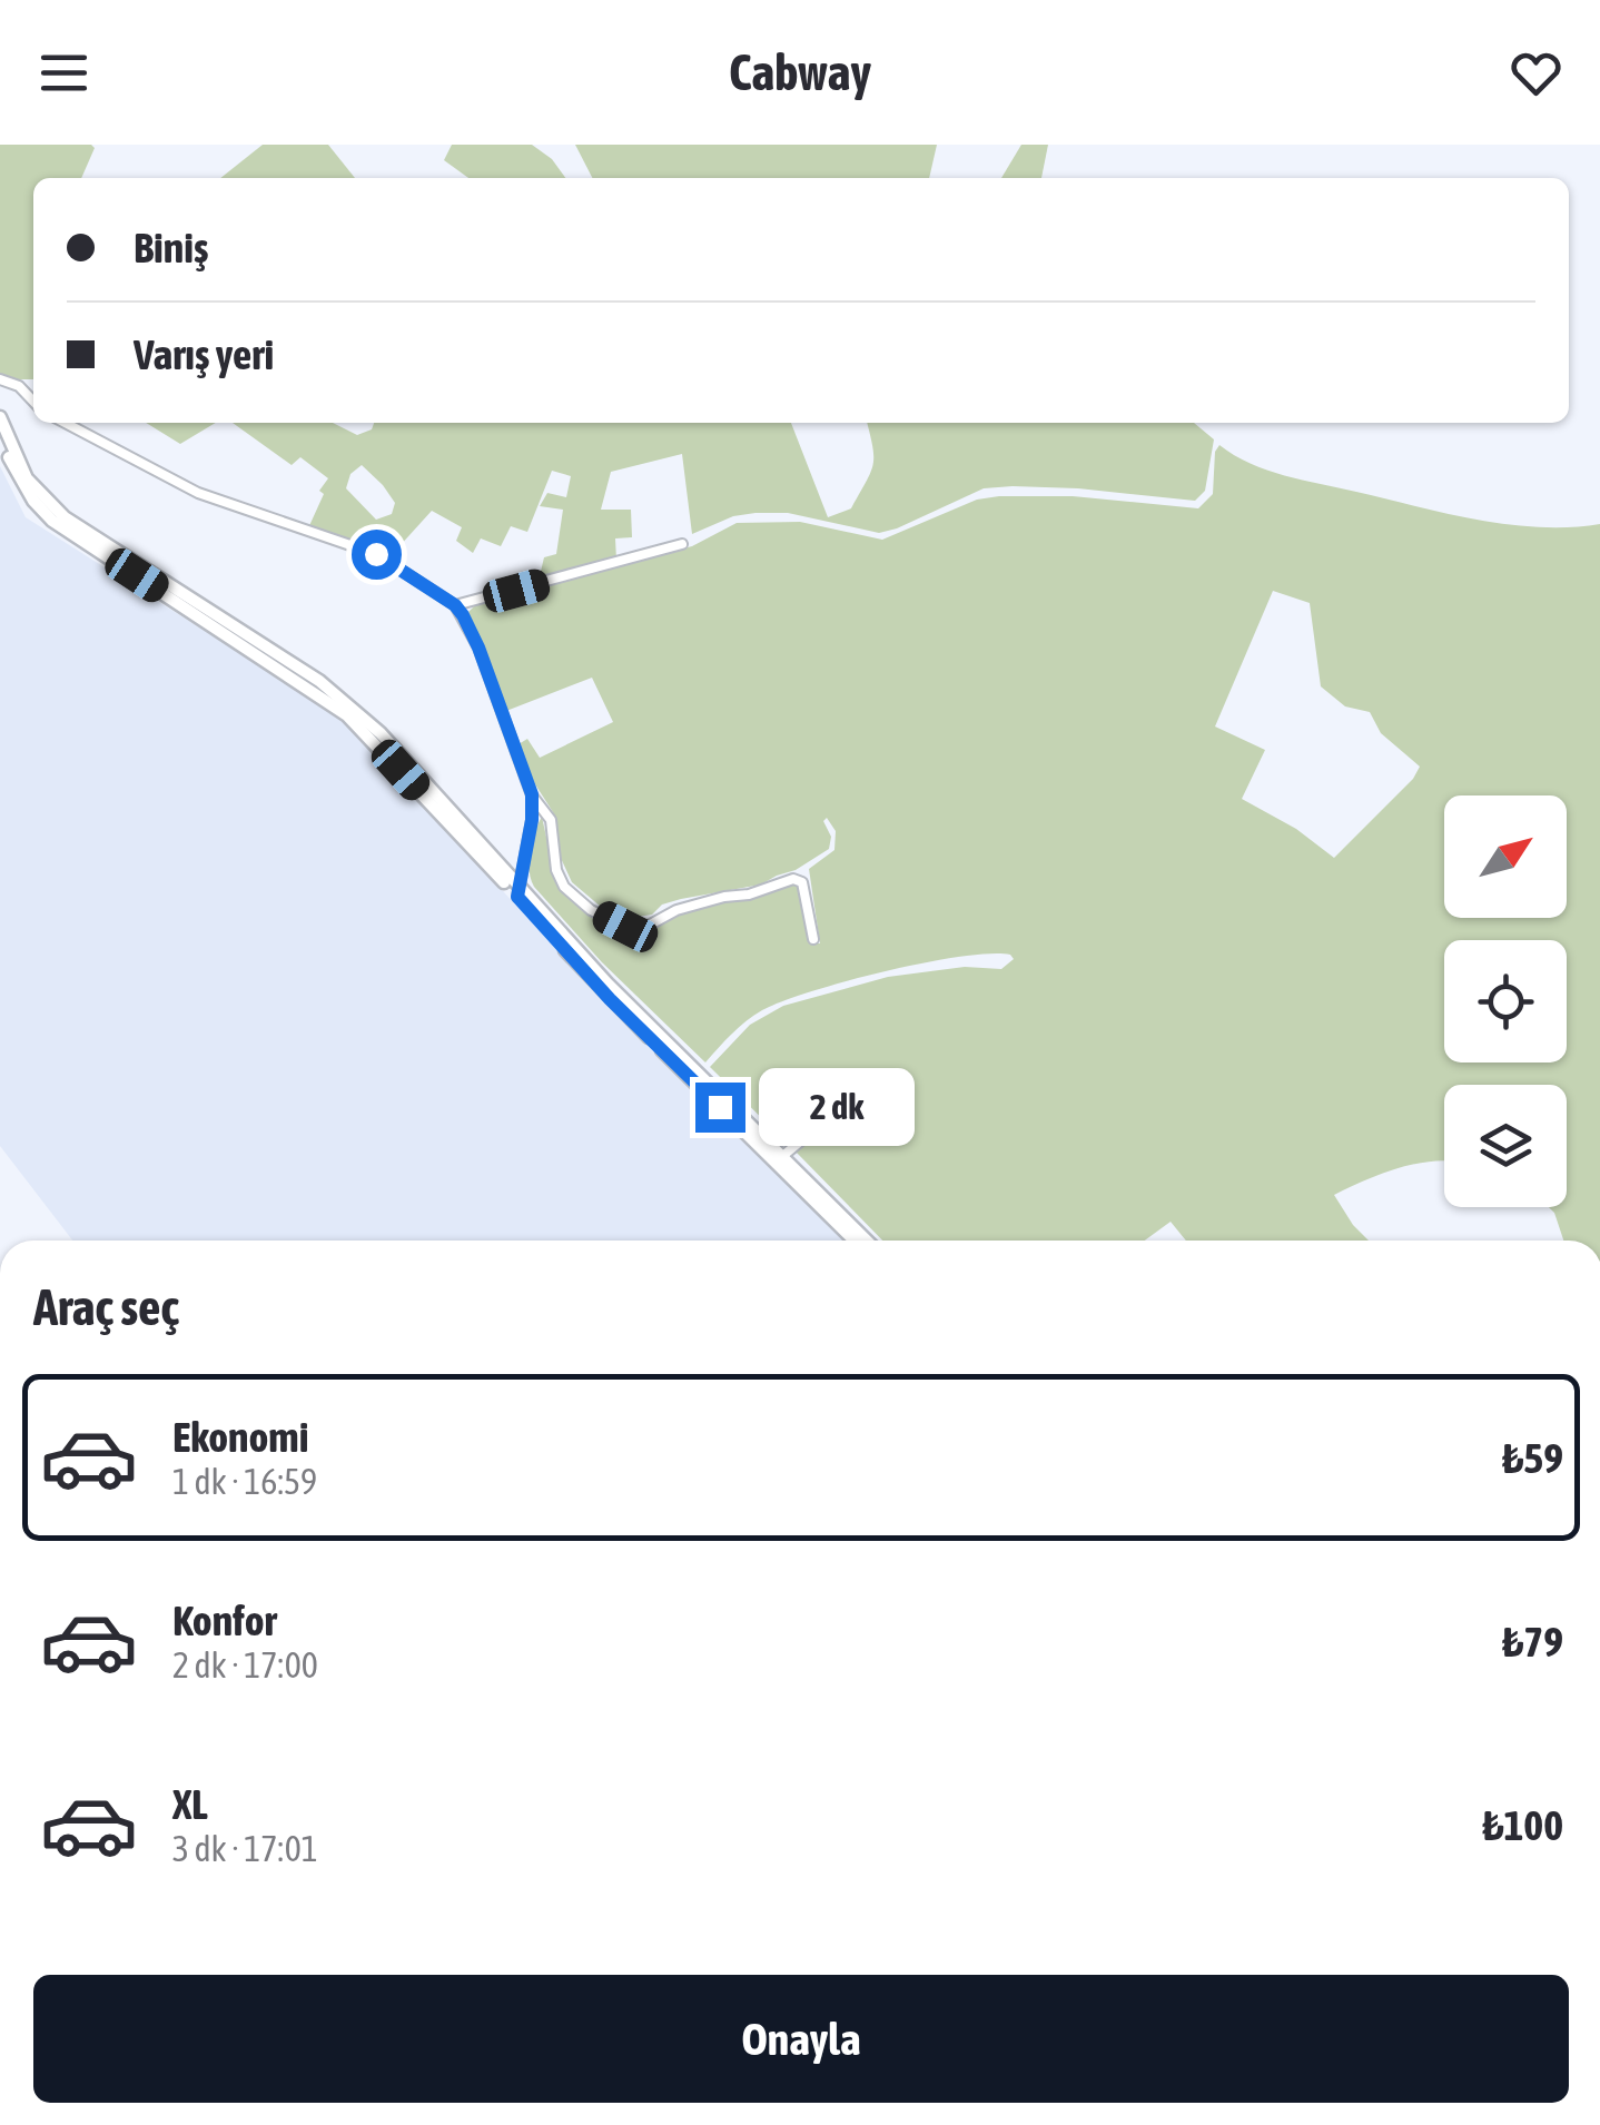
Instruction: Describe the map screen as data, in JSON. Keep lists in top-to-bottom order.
{
  "north": "top right",
  "page": {
    "header": "Cabway",
    "banner": ["Biniş", "Varış yeri"],
    "bubble": "2 dk",
    "heading": "Araç seç",
    "list": [
      {
        "name": "Ekonomi",
        "note": "1 dk · 16:59",
        "value": "₺59"
      },
      {
        "name": "Konfor",
        "note": "2 dk · 17:00",
        "value": "₺79"
      },
      {
        "name": "XL",
        "note": "3 dk · 17:01",
        "value": "₺100"
      }
    ],
    "buttons": "Onayla"
  }
}
